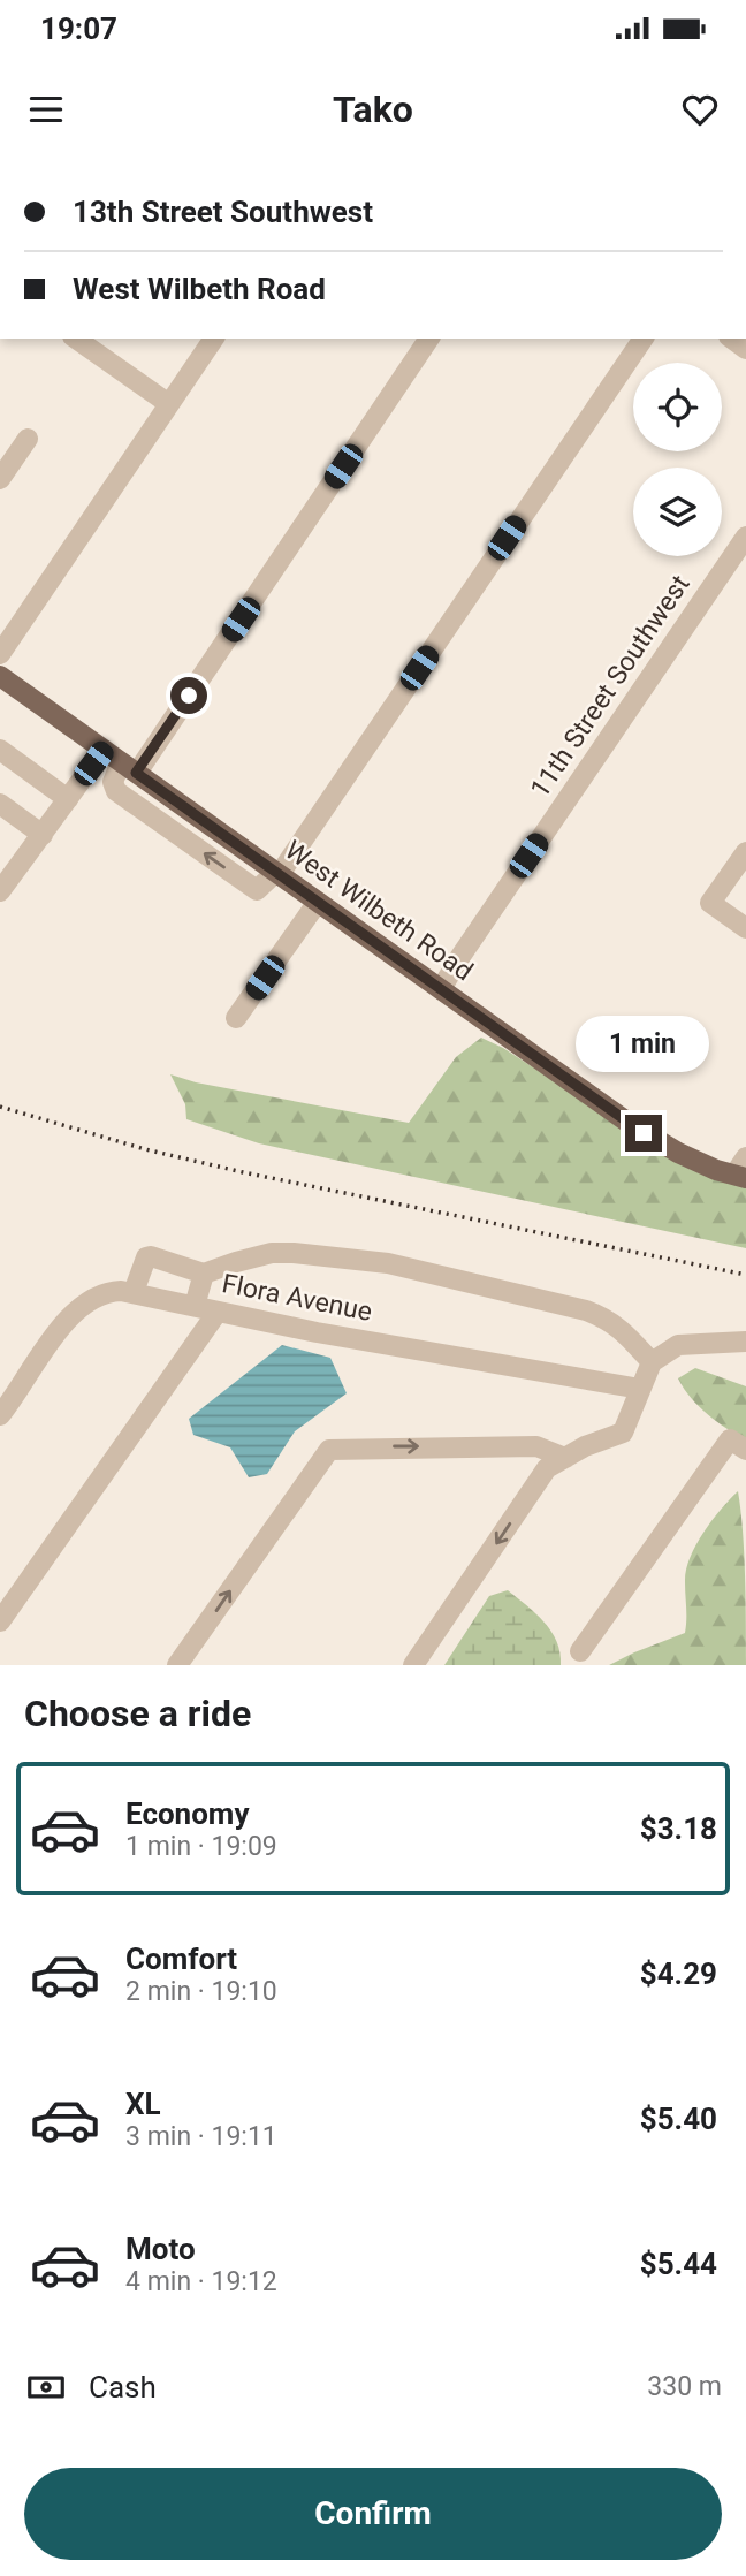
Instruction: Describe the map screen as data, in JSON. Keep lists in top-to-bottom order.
{
  "streets": {
    "main road": ["West Wilbeth Road"],
    "street": ["11th Street Southwest", "Flora Avenue"]
  },
  "crossings": [
    ["11th Street Southwest", "West Wilbeth Road"]
  ],
  "page": {
    "status": "19:07",
    "header": "Tako",
    "banner": ["13th Street Southwest", "West Wilbeth Road"],
    "bubble": "1 min",
    "heading": "Choose a ride",
    "list": [
      {
        "name": "Economy",
        "note": "1 min · 19:09",
        "value": "$3.18"
      },
      {
        "name": "Comfort",
        "note": "2 min · 19:10",
        "value": "$4.29"
      },
      {
        "name": "XL",
        "note": "3 min · 19:11",
        "value": "$5.40"
      },
      {
        "name": "Moto",
        "note": "4 min · 19:12",
        "value": "$5.44"
      }
    ],
    "pay": ["Cash", "330 m"],
    "buttons": "Confirm"
  }
}
